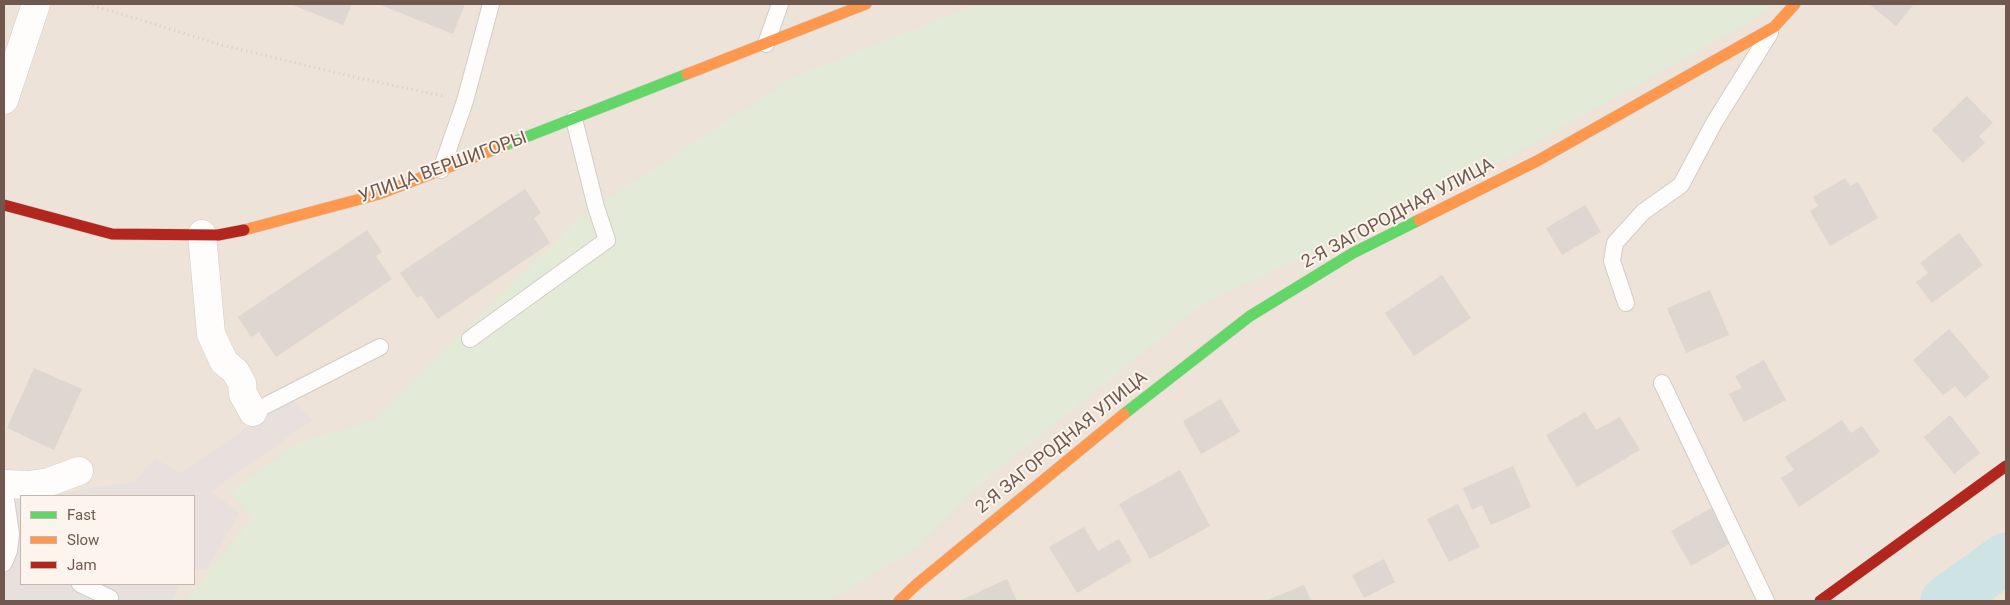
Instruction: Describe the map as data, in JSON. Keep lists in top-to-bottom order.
{
  "streets": {
    "street": ["УЛИЦА ВЕРШИГОРЫ", "2-Я ЗАГОРОДНАЯ УЛИЦА"]
  },
  "legend": ["Fast", "Slow", "Jam"]
}
